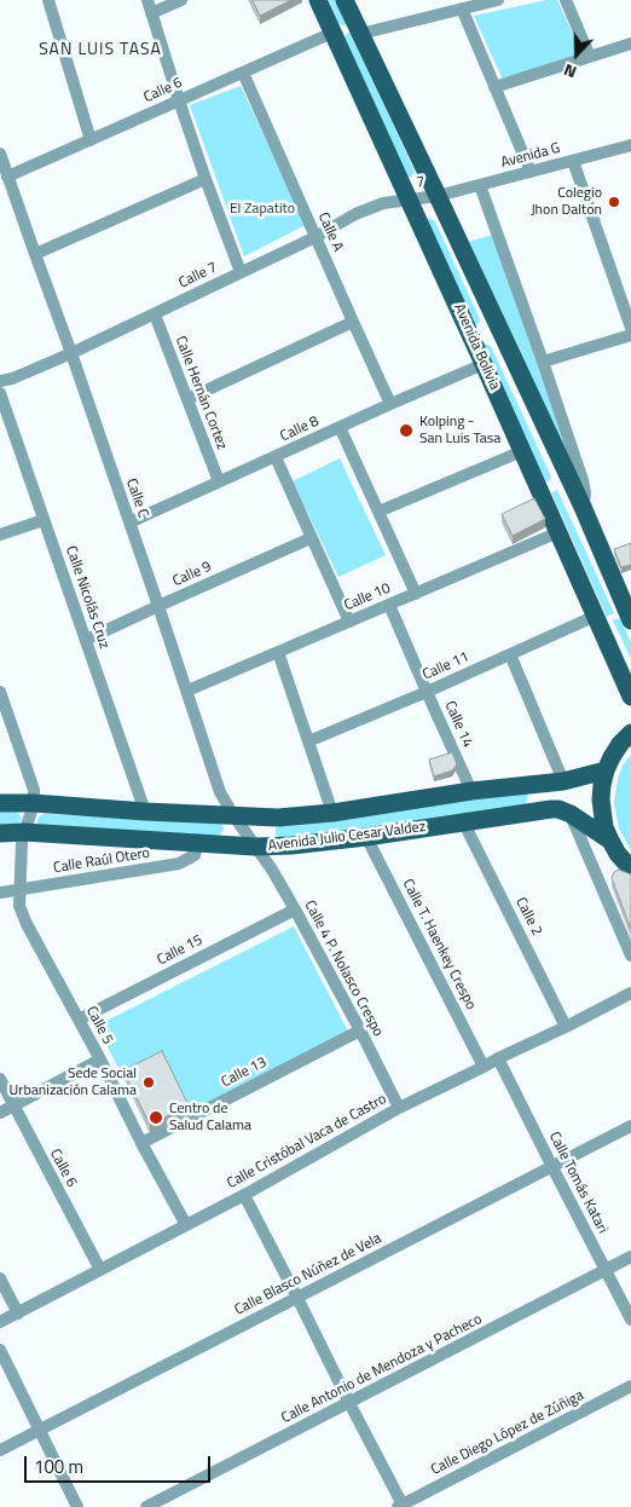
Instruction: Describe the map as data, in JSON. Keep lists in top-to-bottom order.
{
  "streets": {
    "main road": ["Avenida Bolivia", "Avenida Julio Cesar Valdez"],
    "street": [
      "Calle 6",
      "Avenida G",
      "7",
      "Calle A",
      "Calle 7",
      "Calle Hernán Cortez",
      "Calle 8",
      "Calle C",
      "Calle 9",
      "Calle Nicolás Cruz",
      "Calle 10",
      "Calle 11",
      "Calle 14",
      "Calle Raúl Otero",
      "Calle 2",
      "Calle T. Haenkey Crespo",
      "Calle 15",
      "Calle 4 P. Nolasco Crespo",
      "Calle 5",
      "Calle 13",
      "Calle Cristóbal Vaca de Castro",
      "Calle Tomás Katari",
      "Calle Blasco Núñez de Vela",
      "Calle Antonio de Mendoza y Pacheco",
      "Calle Diego López de Zúñiga"
    ]
  },
  "crossings": [
    ["Calle 6", "Calle A"],
    ["Calle 6", "Avenida Bolivia"],
    ["Calle 6", "Calle C"],
    ["Calle 6", "Calle Cristóbal Vaca de Castro"],
    ["Avenida G", "7"],
    ["Avenida G", "Avenida Bolivia"],
    ["7", "Calle 7"],
    ["7", "Avenida Bolivia"],
    ["Calle A", "Calle 7"],
    ["Calle A", "Calle 8"],
    ["Calle 7", "Avenida Bolivia"],
    ["Calle 7", "Calle Hernán Cortez"],
    ["Calle 7", "Calle C"],
    ["Avenida Bolivia", "Calle 8"],
    ["Avenida Bolivia", "Calle 10"],
    ["Avenida Bolivia", "Calle 11"],
    ["Calle Hernán Cortez", "Calle 8"],
    ["Calle 8", "Calle C"],
    ["Calle C", "Calle 9"],
    ["Calle C", "Calle 10"],
    ["Calle C", "Avenida Julio Cesar Valdez"],
    ["Calle C", "Calle 4 P. Nolasco Crespo"],
    ["Calle 9", "Calle Nicolás Cruz"],
    ["Calle Nicolás Cruz", "Avenida Julio Cesar Valdez"],
    ["Calle 10", "Calle 14"],
    ["Calle 11", "Calle 14"],
    ["Calle 14", "Avenida Julio Cesar Valdez"],
    ["Avenida Julio Cesar Valdez", "Calle Raúl Otero"],
    ["Avenida Julio Cesar Valdez", "Calle 2"],
    ["Avenida Julio Cesar Valdez", "Calle T. Haenkey Crespo"],
    ["Avenida Julio Cesar Valdez", "Calle 4 P. Nolasco Crespo"],
    ["Avenida Julio Cesar Valdez", "Calle 5"],
    ["Calle Raúl Otero", "Calle 5"],
    ["Calle 2", "Calle Cristóbal Vaca de Castro"],
    ["Calle T. Haenkey Crespo", "Calle Cristóbal Vaca de Castro"],
    ["Calle 15", "Calle 4 P. Nolasco Crespo"],
    ["Calle 15", "Calle 5"],
    ["Calle 4 P. Nolasco Crespo", "Calle 13"],
    ["Calle 4 P. Nolasco Crespo", "Calle Cristóbal Vaca de Castro"],
    ["Calle 5", "Calle 13"],
    ["Calle 5", "Calle Cristóbal Vaca de Castro"],
    ["Calle Cristóbal Vaca de Castro", "Calle Tomás Katari"],
    ["Calle Tomás Katari", "Calle Blasco Núñez de Vela"],
    ["Calle Tomás Katari", "Calle Antonio de Mendoza y Pacheco"]
  ],
  "districts": ["SAN LUIS TASA"],
  "parks": ["El Zapatito"],
  "places": [
    "Colegio Jhon Dalton",
    "Kolping - San Luis Tasa",
    "Sede Social Urbanización Calama",
    "Centro de Salud Calama"
  ],
  "scale_bar": "100 m",
  "north": "bottom"
}
